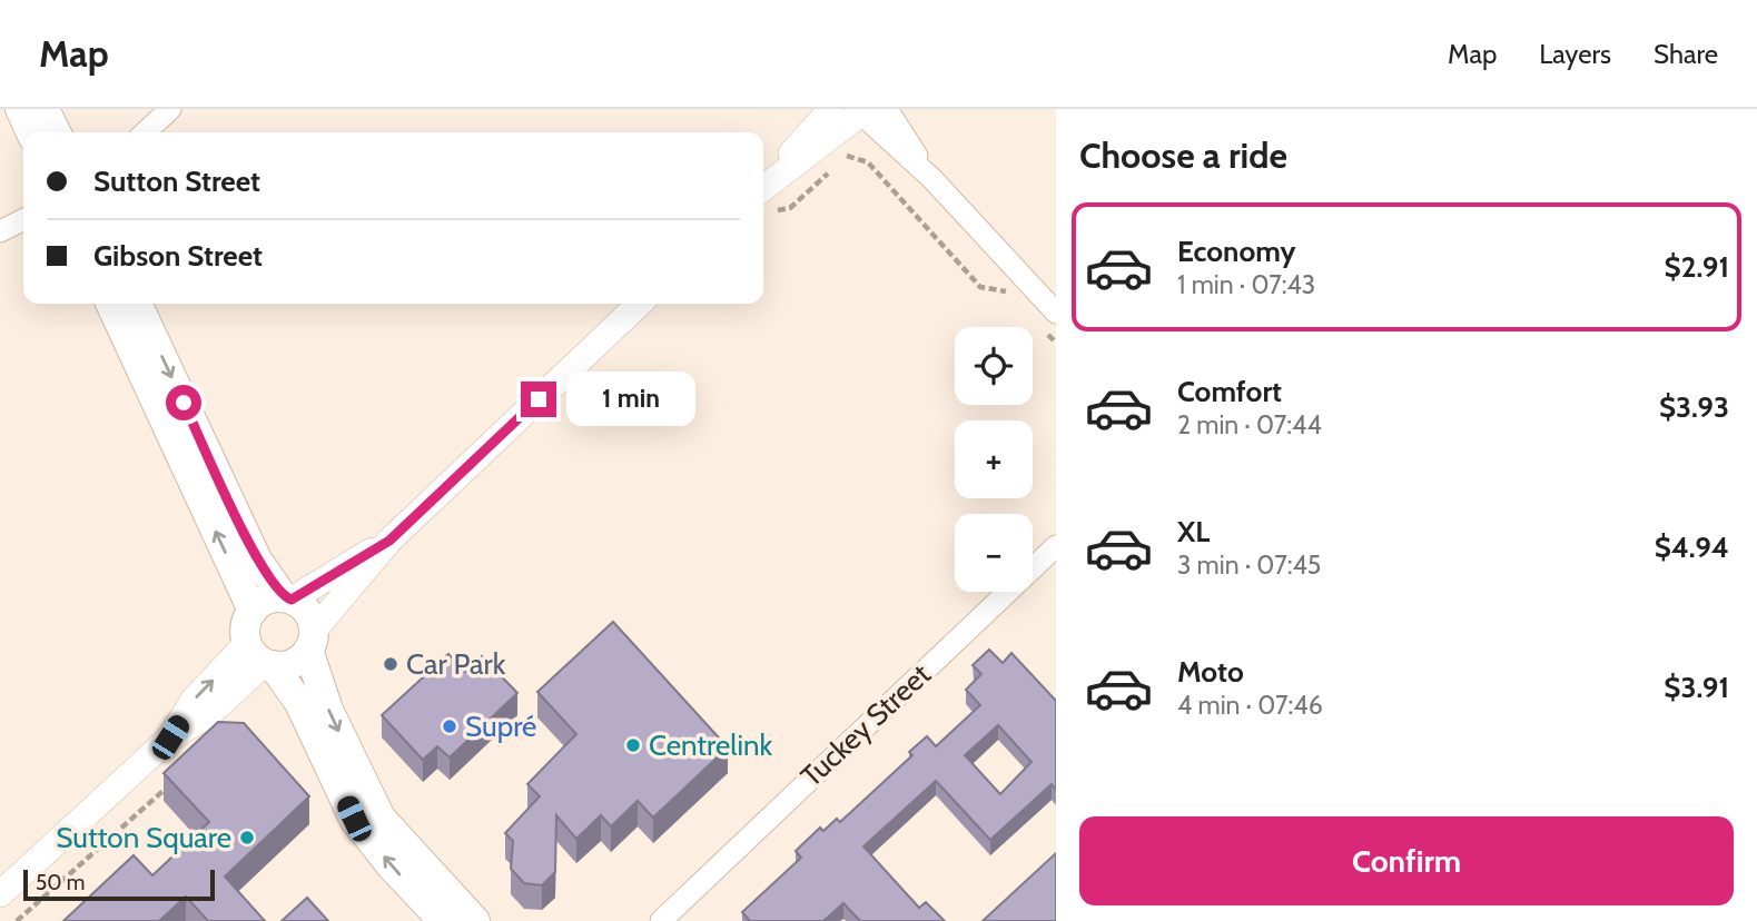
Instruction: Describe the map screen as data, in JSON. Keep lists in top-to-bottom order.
{
  "streets": {
    "street": ["Tuckey Street"]
  },
  "places": [
    "Car Park",
    "Supré",
    "Centrelink",
    "Sutton Square"
  ],
  "scale_bar": "50 m",
  "page": {
    "header": "Map",
    "nav": ["Map", "Layers", "Share"],
    "heading": "Choose a ride",
    "banner": ["Sutton Street", "Gibson Street"],
    "list": [
      {
        "name": "Economy",
        "note": "1 min · 07:43",
        "value": "$2.91"
      },
      {
        "name": "Comfort",
        "note": "2 min · 07:44",
        "value": "$3.93"
      },
      {
        "name": "XL",
        "note": "3 min · 07:45",
        "value": "$4.94"
      },
      {
        "name": "Moto",
        "note": "4 min · 07:46",
        "value": "$3.91"
      }
    ],
    "map_buttons": ["+", "−"],
    "bubble": "1 min",
    "buttons": "Confirm",
    "scale": "50 m"
  }
}
